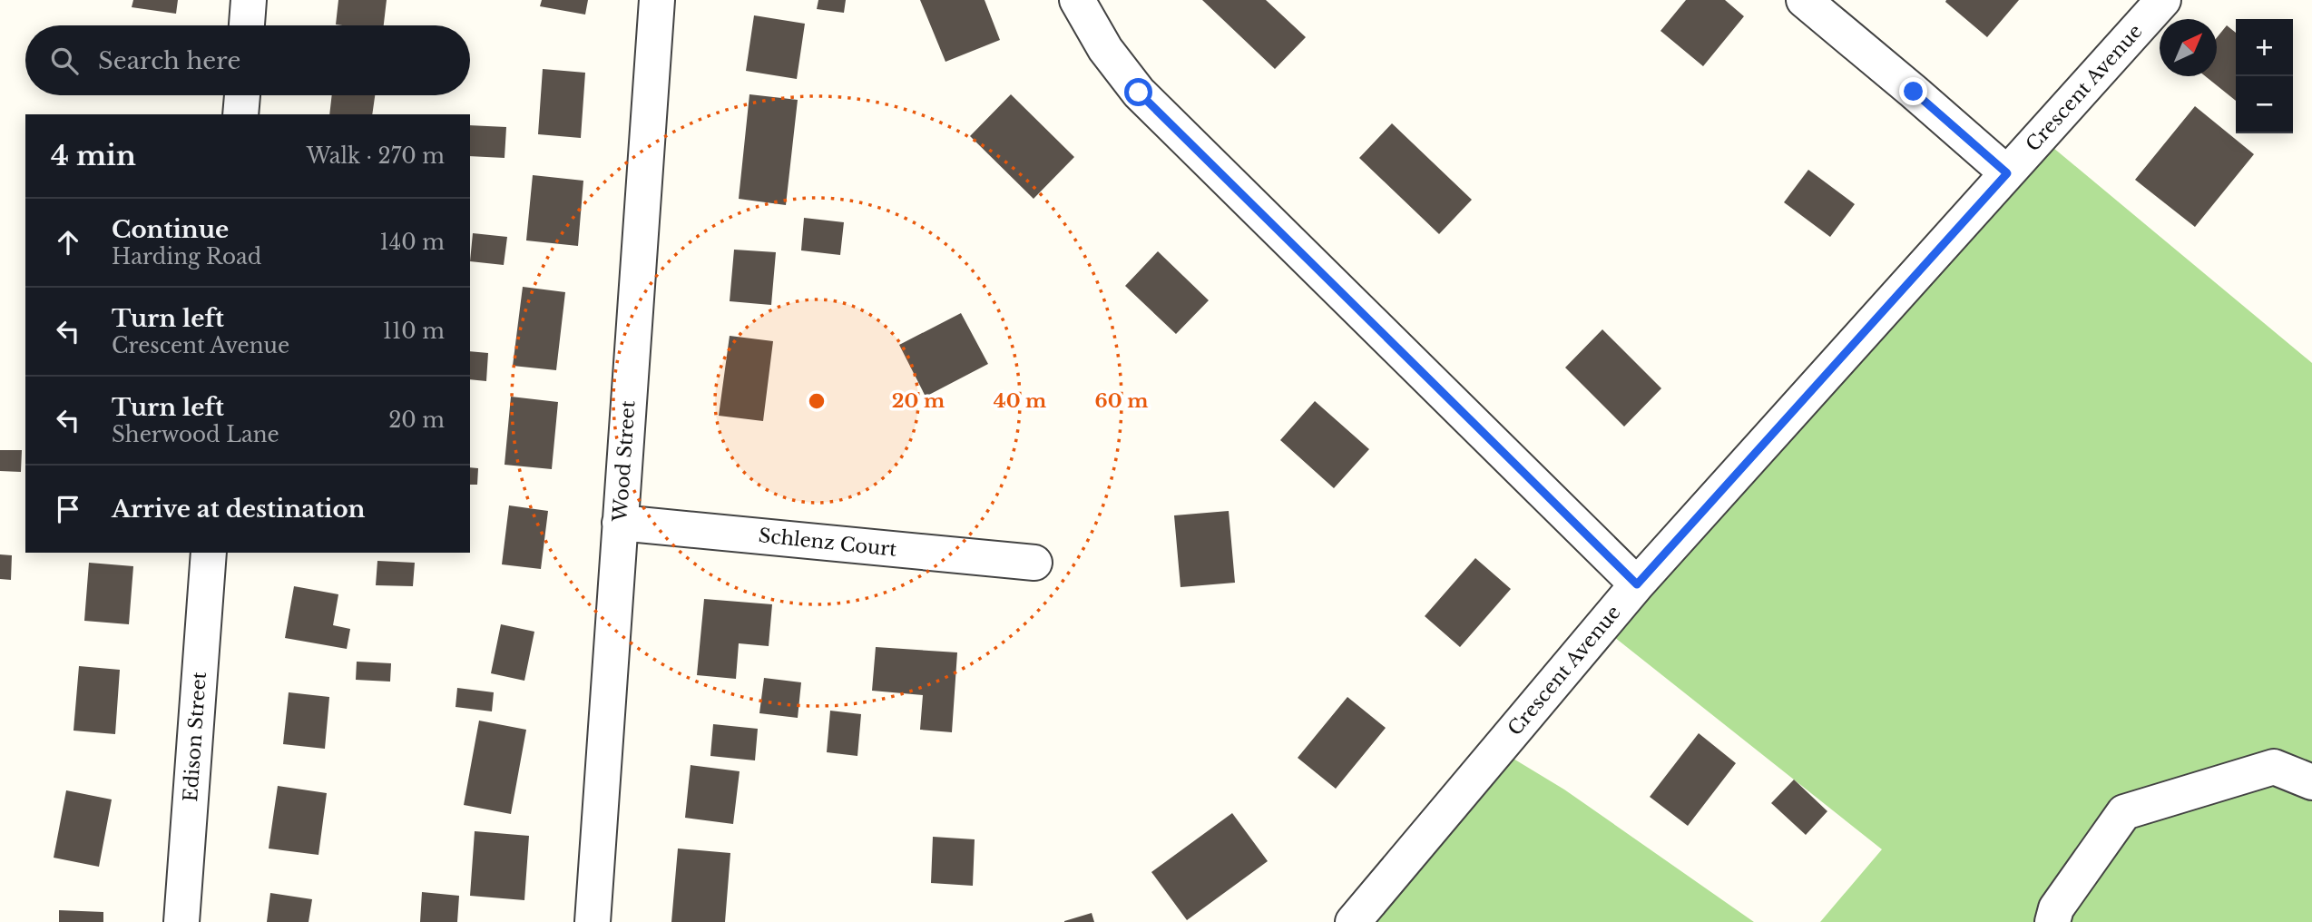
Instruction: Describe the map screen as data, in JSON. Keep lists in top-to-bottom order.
{
  "streets": {
    "street": [
      "Crescent Avenue",
      "Wood Street",
      "Schlenz Court",
      "Edison Street"
    ]
  },
  "crossings": [
    ["Wood Street", "Schlenz Court"]
  ],
  "north": "top right",
  "page": {
    "map_buttons": ["+", "−"],
    "search": "Search here",
    "heading": ["4 min", "Walk · 270 m"],
    "list": [
      ["Continue", "Harding Road", "140 m"],
      ["Turn left", "Crescent Avenue", "110 m"],
      ["Turn left", "Sherwood Lane", "20 m"],
      "Arrive at destination"
    ]
  },
  "rings": ["20 m", "40 m", "60 m"]
}
